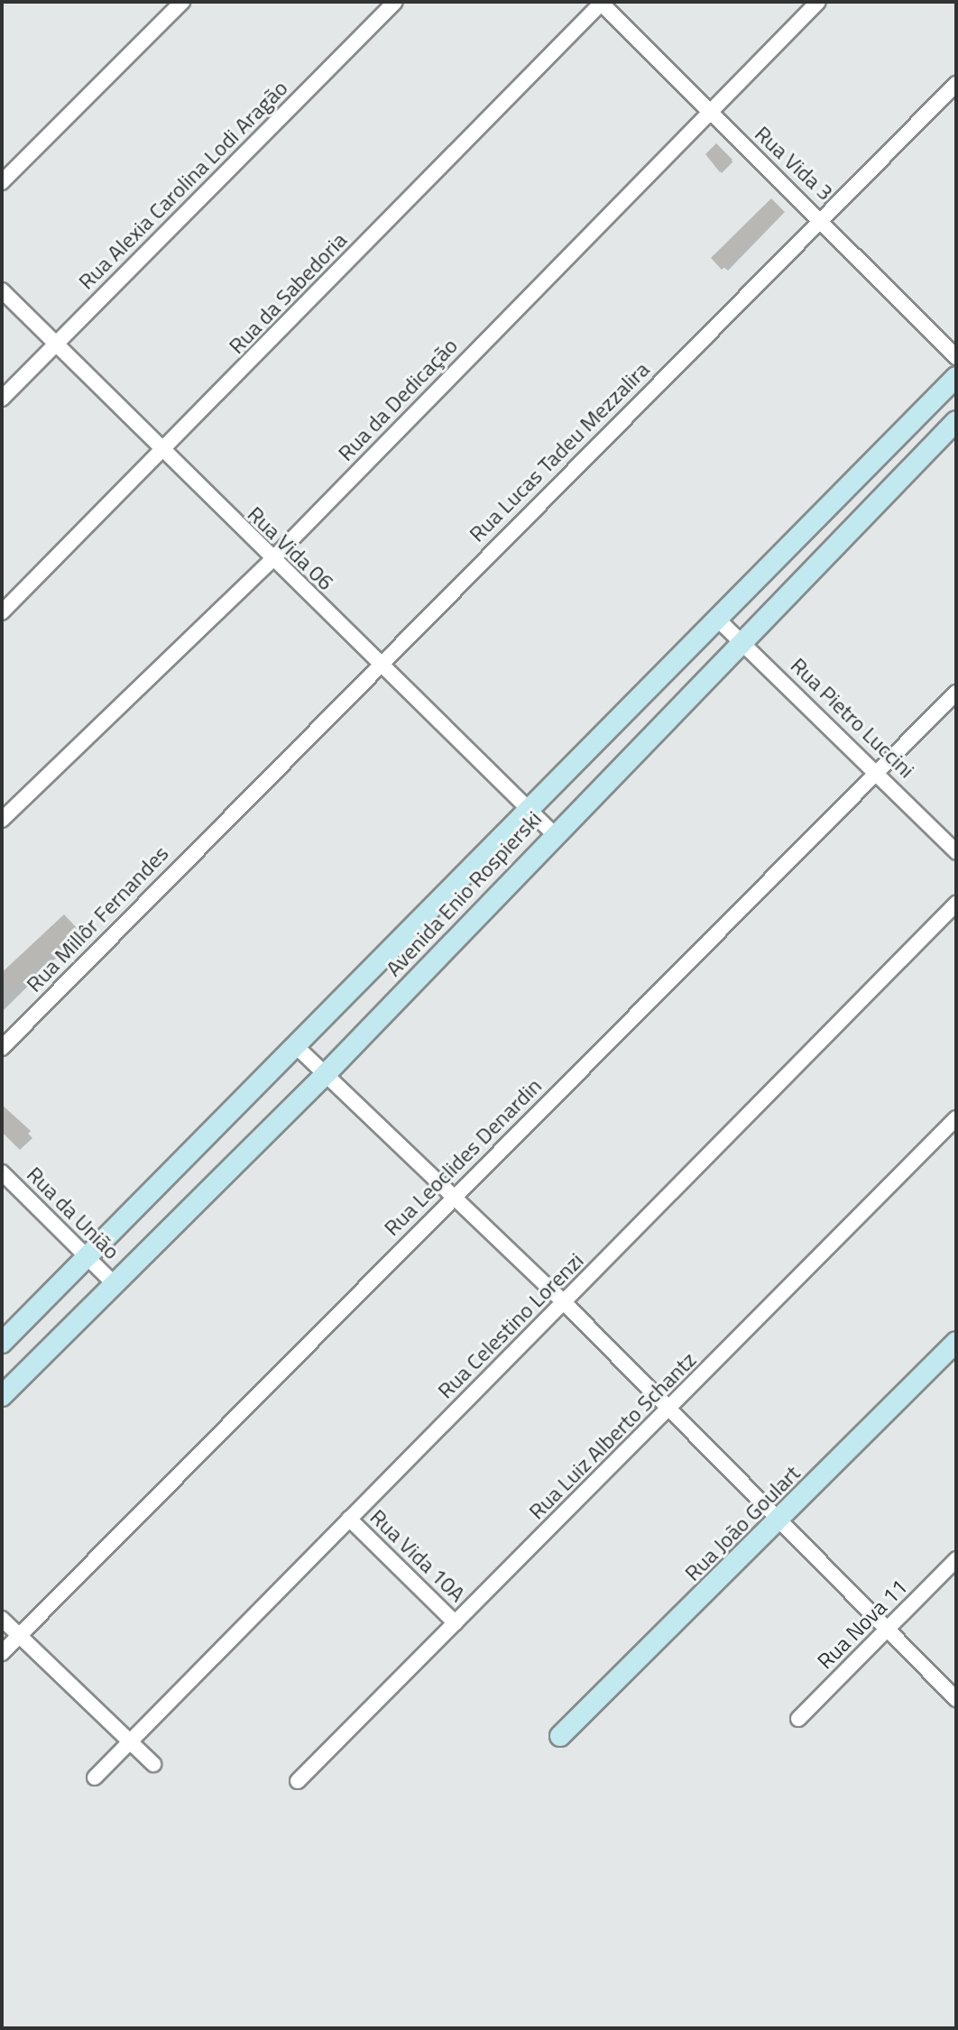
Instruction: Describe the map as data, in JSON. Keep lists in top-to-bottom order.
{
  "streets": {
    "street": [
      "Rua Vida 3",
      "Rua Alexia Carolina Lodi Aragão",
      "Rua da Sabedoria",
      "Rua da Dedicação",
      "Rua Lucas Tadeu Mezzalira",
      "Rua Vida 06",
      "Rua Pietro Luccini",
      "Avenida Enio Rospierski",
      "Rua Millôr Fernandes",
      "Rua Leoclides Denardin",
      "Rua da União",
      "Rua Celestino Lorenzi",
      "Rua Luiz Alberto Schantz",
      "Rua João Goulart",
      "Rua Vida 10A",
      "Rua Nova 11"
    ]
  },
  "crossings": [
    ["Rua Vida 3", "Rua da Sabedoria"],
    ["Rua Vida 3", "Rua da Dedicação"],
    ["Rua Vida 3", "Rua Lucas Tadeu Mezzalira"],
    ["Rua Alexia Carolina Lodi Aragão", "Rua Vida 06"],
    ["Rua da Sabedoria", "Rua Vida 06"],
    ["Rua da Dedicação", "Rua Vida 06"],
    ["Rua Lucas Tadeu Mezzalira", "Rua Vida 06"],
    ["Rua Lucas Tadeu Mezzalira", "Rua Millôr Fernandes"],
    ["Rua Vida 06", "Avenida Enio Rospierski"],
    ["Rua Pietro Luccini", "Avenida Enio Rospierski"],
    ["Rua Pietro Luccini", "Rua Leoclides Denardin"],
    ["Avenida Enio Rospierski", "Rua da União"],
    ["Rua Celestino Lorenzi", "Rua Vida 10A"],
    ["Rua Luiz Alberto Schantz", "Rua Vida 10A"]
  ]
}
